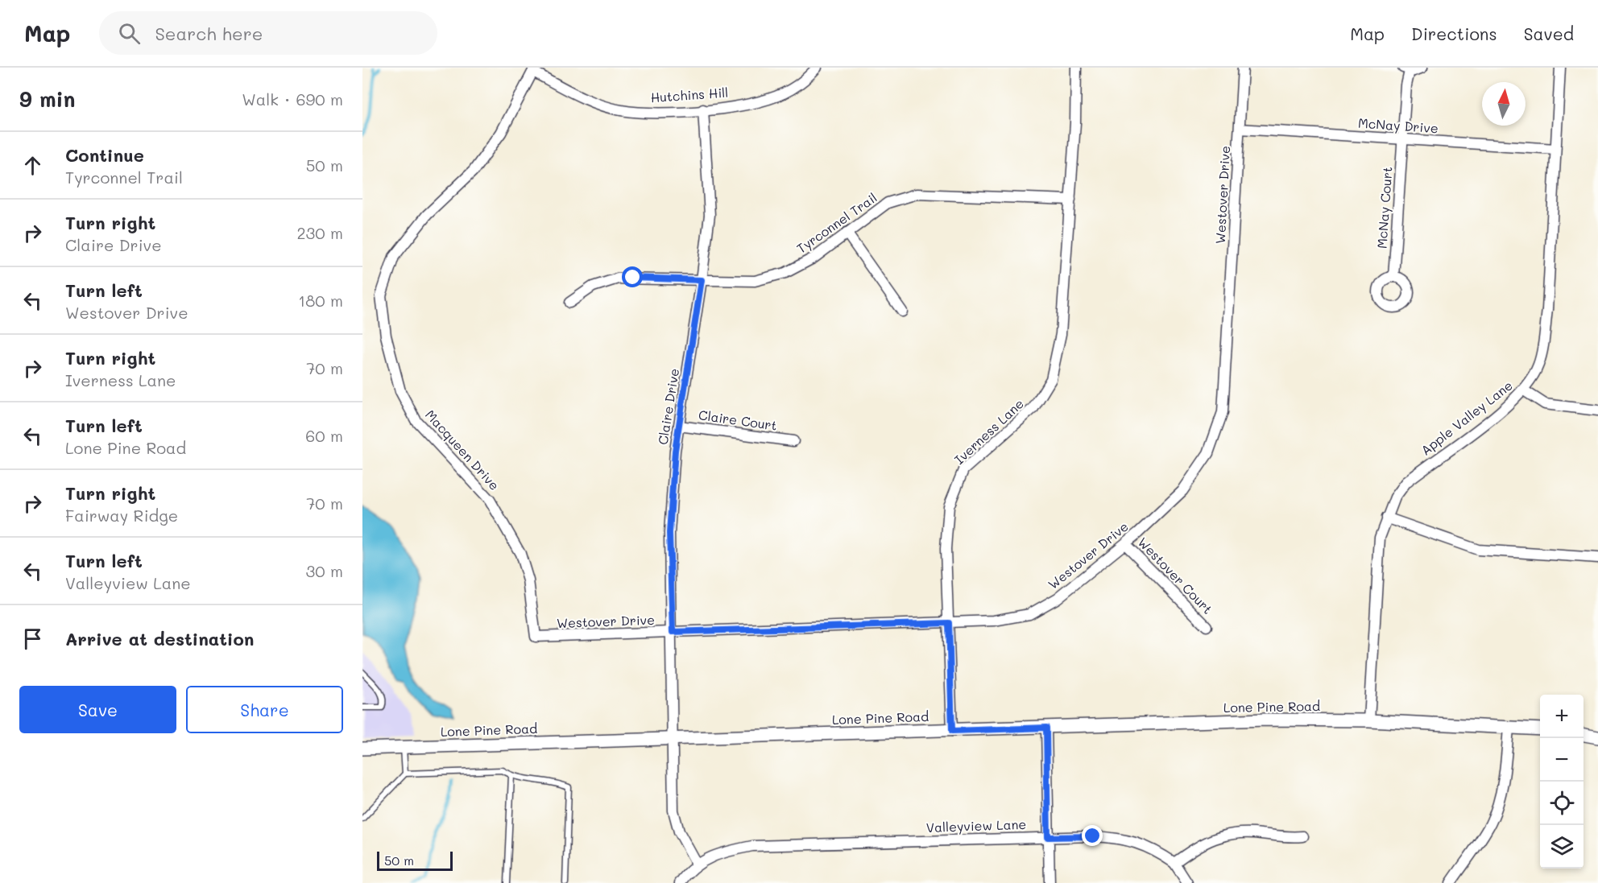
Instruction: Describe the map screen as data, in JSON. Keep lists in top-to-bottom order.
{
  "streets": {
    "street": [
      "Hutchins Hill",
      "McNay Drive",
      "Westover Drive",
      "McNay Court",
      "Tyrconnel Trail",
      "Claire Drive",
      "Apple Valley Lane",
      "Claire Court",
      "Iverness Lane",
      "Macqueen Drive",
      "Westover Court",
      "Lone Pine Road",
      "Valleyview Lane"
    ]
  },
  "crossings": [
    ["Hutchins Hill", "Claire Drive"],
    ["Hutchins Hill", "Macqueen Drive"],
    ["McNay Drive", "Westover Drive"],
    ["McNay Drive", "McNay Court"],
    ["McNay Drive", "Apple Valley Lane"],
    ["Westover Drive", "Claire Drive"],
    ["Westover Drive", "Iverness Lane"],
    ["Westover Drive", "Macqueen Drive"],
    ["Westover Drive", "Westover Court"],
    ["Tyrconnel Trail", "Claire Drive"],
    ["Tyrconnel Trail", "Iverness Lane"],
    ["Claire Drive", "Claire Court"],
    ["Claire Drive", "Lone Pine Road"],
    ["Claire Drive", "Valleyview Lane"],
    ["Apple Valley Lane", "Lone Pine Road"],
    ["Iverness Lane", "Lone Pine Road"]
  ],
  "scale_bar": "50 m",
  "north": "top",
  "page": {
    "header": "Map",
    "search": "Search here",
    "nav": ["Map", "Directions", "Saved"],
    "heading": ["9 min", "Walk · 690 m"],
    "list": [
      ["Continue", "Tyrconnel Trail", "50 m"],
      ["Turn right", "Claire Drive", "230 m"],
      ["Turn left", "Westover Drive", "180 m"],
      ["Turn right", "Iverness Lane", "70 m"],
      ["Turn left", "Lone Pine Road", "60 m"],
      ["Turn right", "Fairway Ridge", "70 m"],
      ["Turn left", "Valleyview Lane", "30 m"],
      "Arrive at destination"
    ],
    "buttons": ["Save", "Share"],
    "map_buttons": ["+", "−"],
    "scale": "50 m"
  }
}
